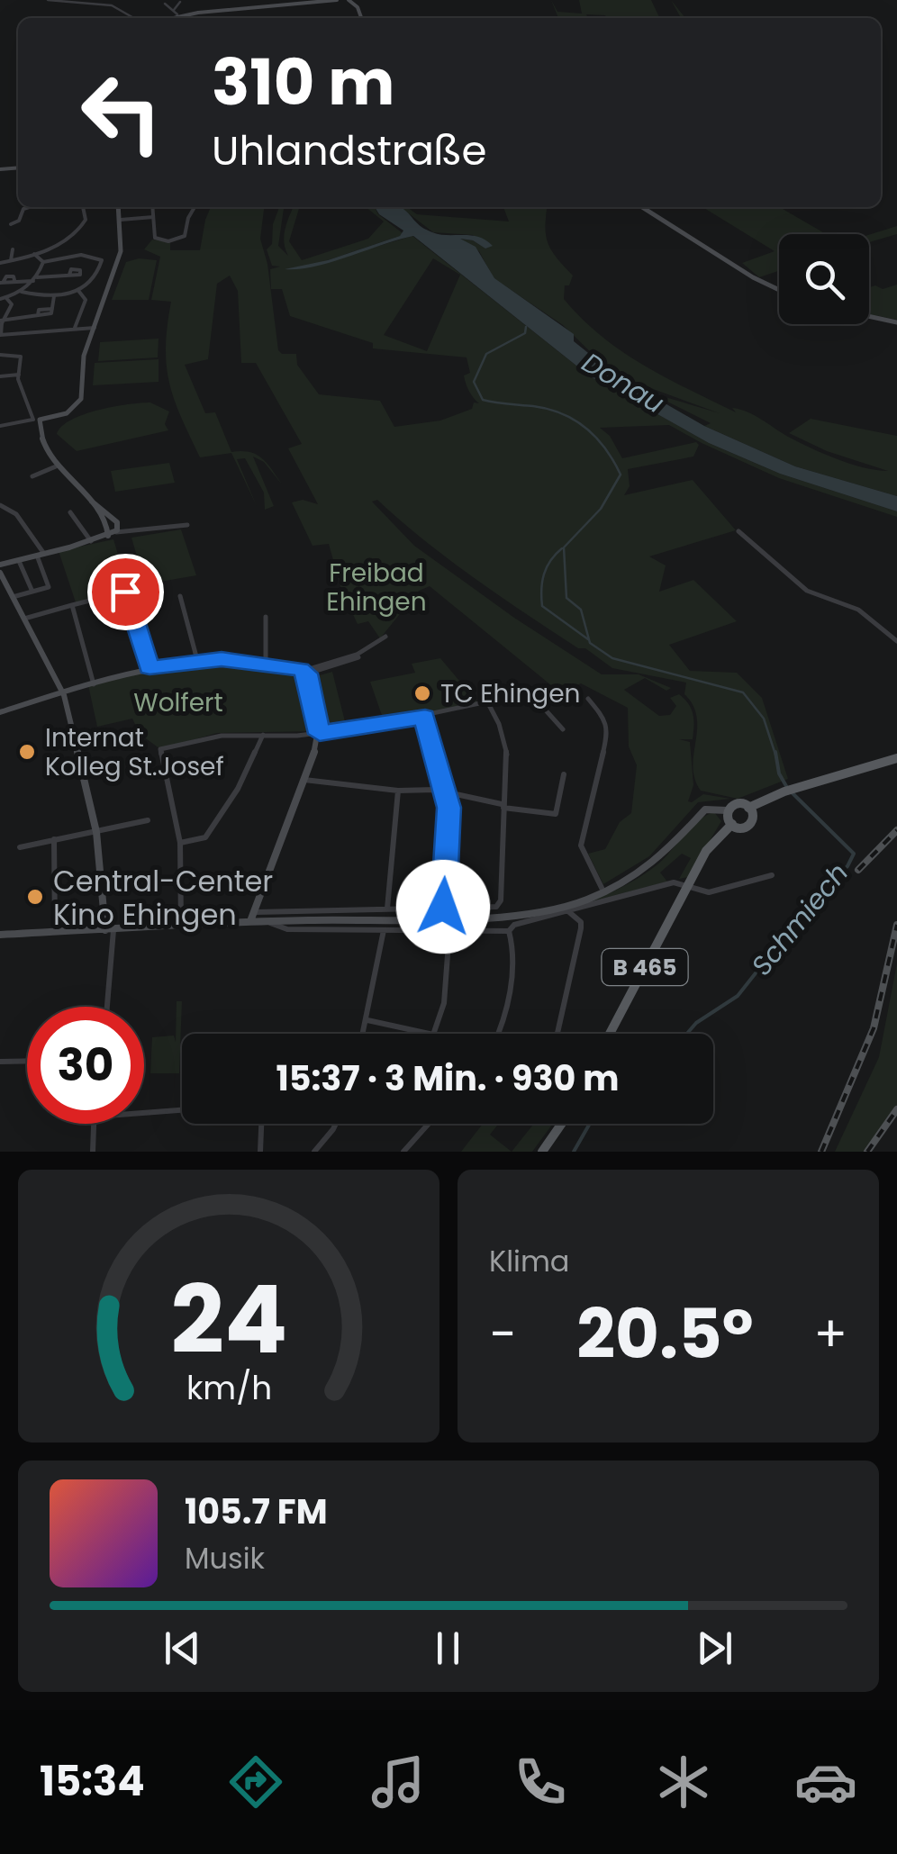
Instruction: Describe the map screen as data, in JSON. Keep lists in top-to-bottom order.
{
  "streets": {
    "main road": ["B 465"]
  },
  "water": ["Donau", "Schmiech"],
  "parks": ["Freibad Ehingen", "Wolfert"],
  "places": ["TC Ehingen", "Internat Kolleg St.Josef", "Central-Center Kino Ehingen"],
  "page": {
    "turn": ["310 m", "Uhlandstraße"],
    "limit": "30",
    "trip": "15:37 · 3 Min. · 930 m",
    "tile": "Klima",
    "heat": ["−", "20.5°", "+"],
    "song": ["105.7 FM", "Musik"],
    "tabs": "15:34",
    "gauge": ["24", "km/h"]
  }
}
